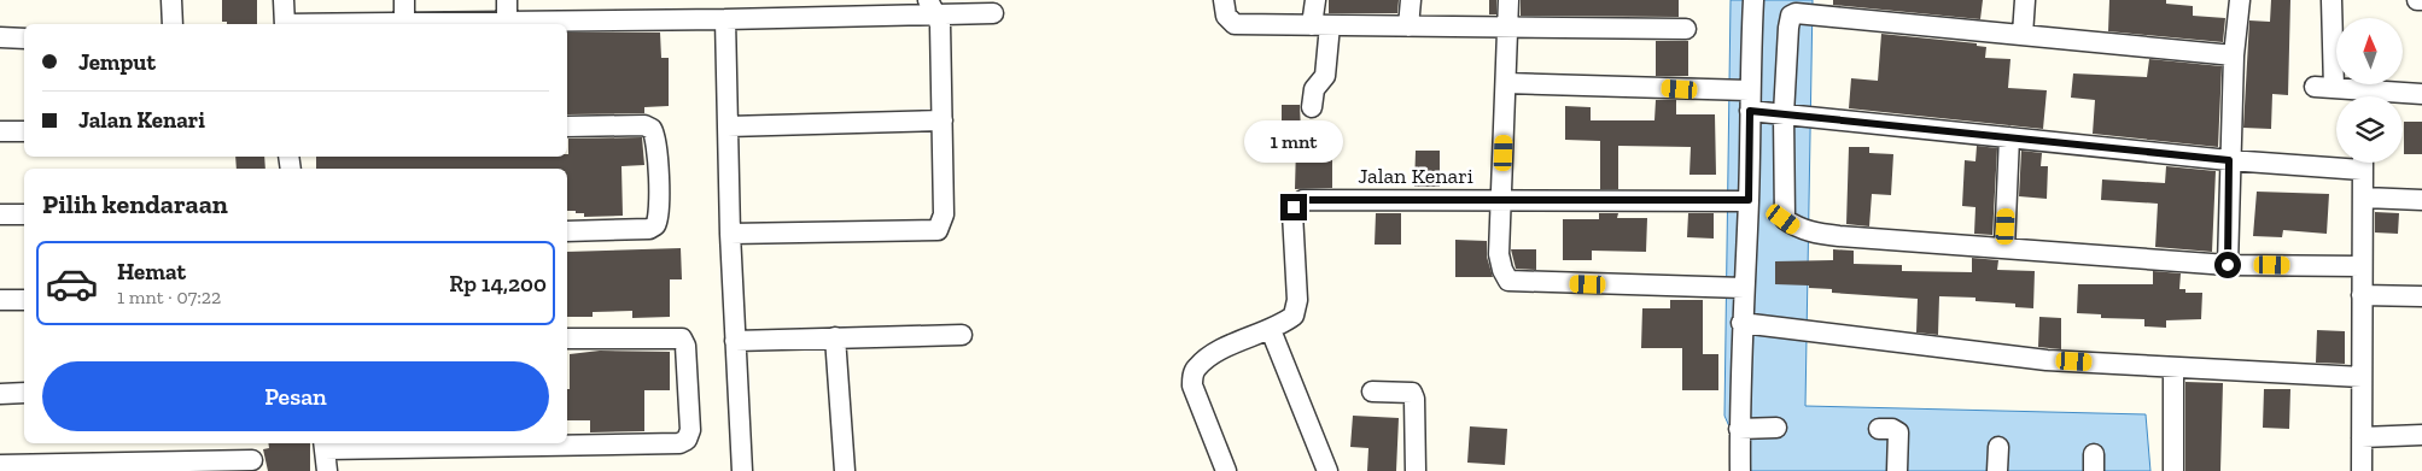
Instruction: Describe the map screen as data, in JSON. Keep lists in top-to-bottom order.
{
  "streets": {
    "street": ["Jalan Kenari"]
  },
  "north": "top",
  "page": {
    "banner": ["Jemput", "Jalan Kenari"],
    "bubble": "1 mnt",
    "heading": "Pilih kendaraan",
    "list": [
      {
        "name": "Hemat",
        "note": "1 mnt · 07:22",
        "value": "Rp 14,200"
      }
    ],
    "buttons": "Pesan"
  }
}
